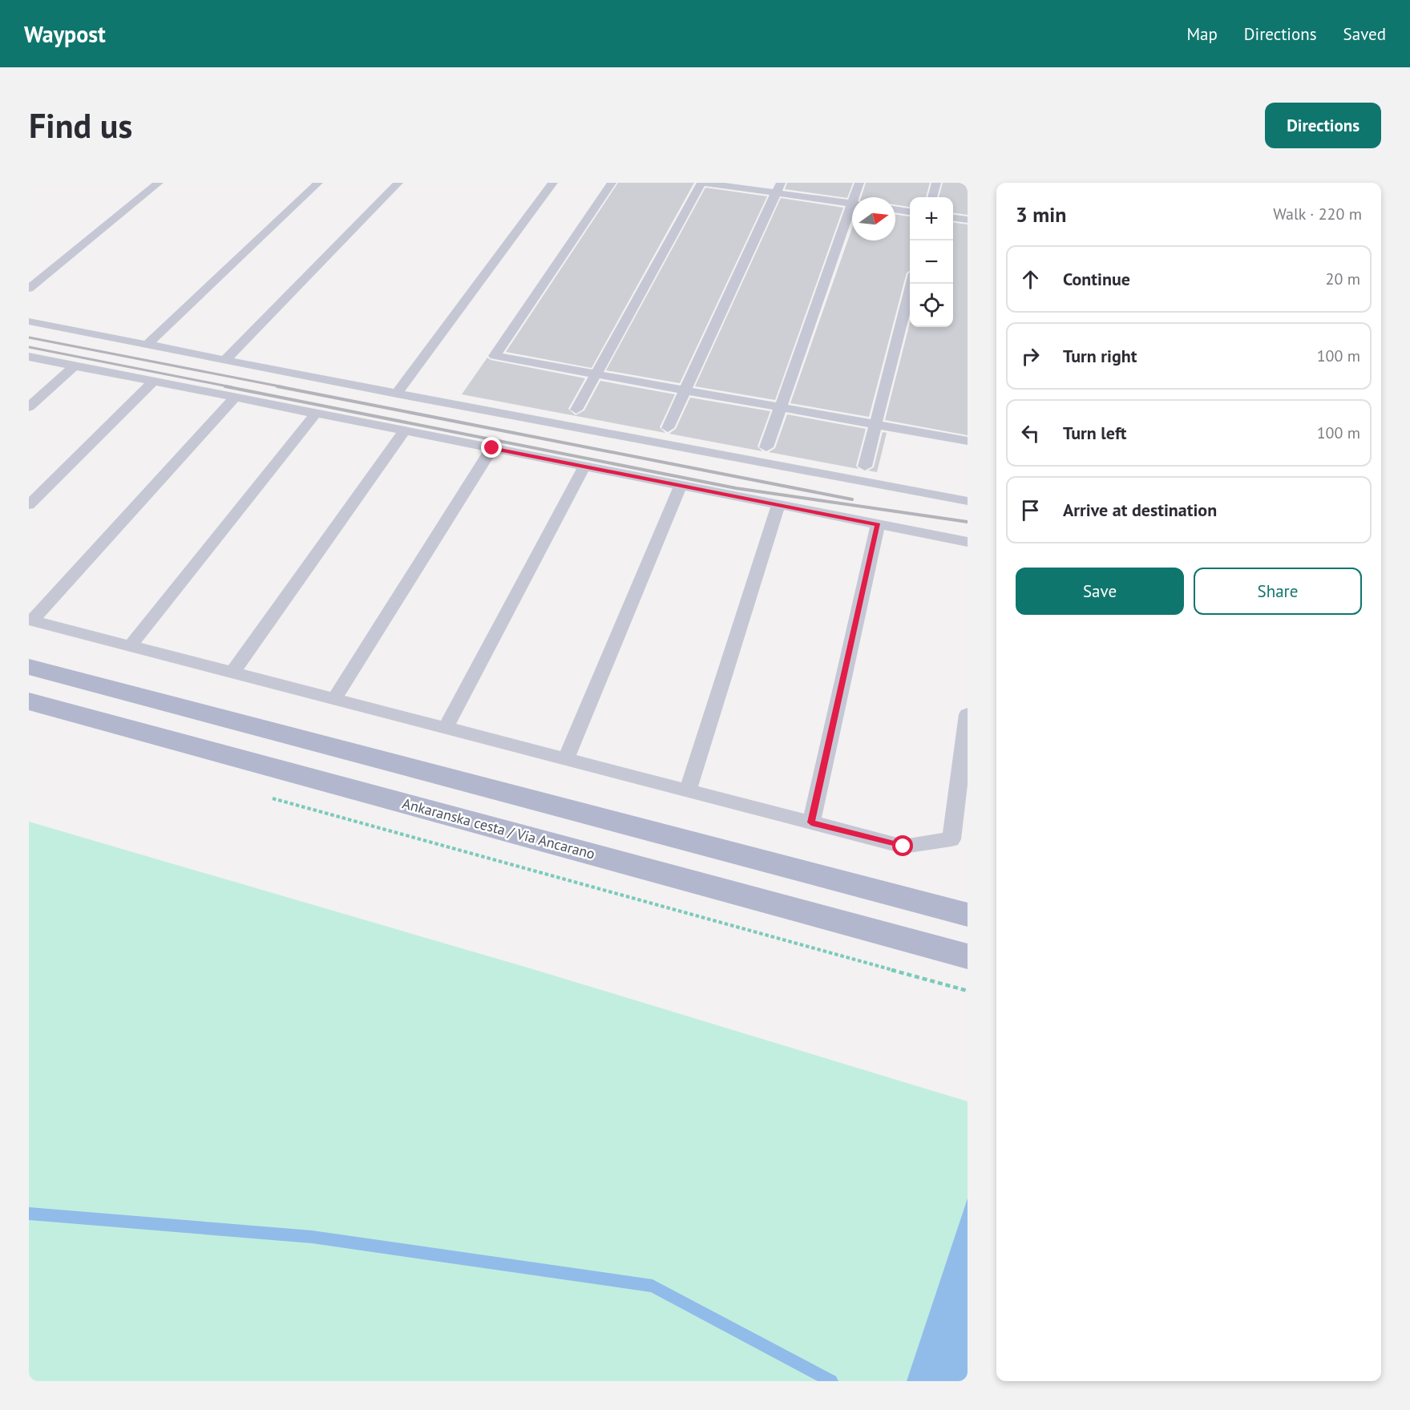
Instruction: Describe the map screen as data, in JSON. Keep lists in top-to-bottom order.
{
  "streets": {
    "main road": ["Ankaranska cesta / Via Ancarano"]
  },
  "north": "right",
  "page": {
    "header": "Waypost",
    "nav": ["Map", "Directions", "Saved"],
    "buttons": [
      "Directions",
      ["Save", "Share"]
    ],
    "title": "Find us",
    "heading": ["3 min", "Walk · 220 m"],
    "map_buttons": ["+", "−"],
    "list": [
      ["Continue", "20 m"],
      ["Turn right", "100 m"],
      ["Turn left", "100 m"],
      "Arrive at destination"
    ]
  }
}
